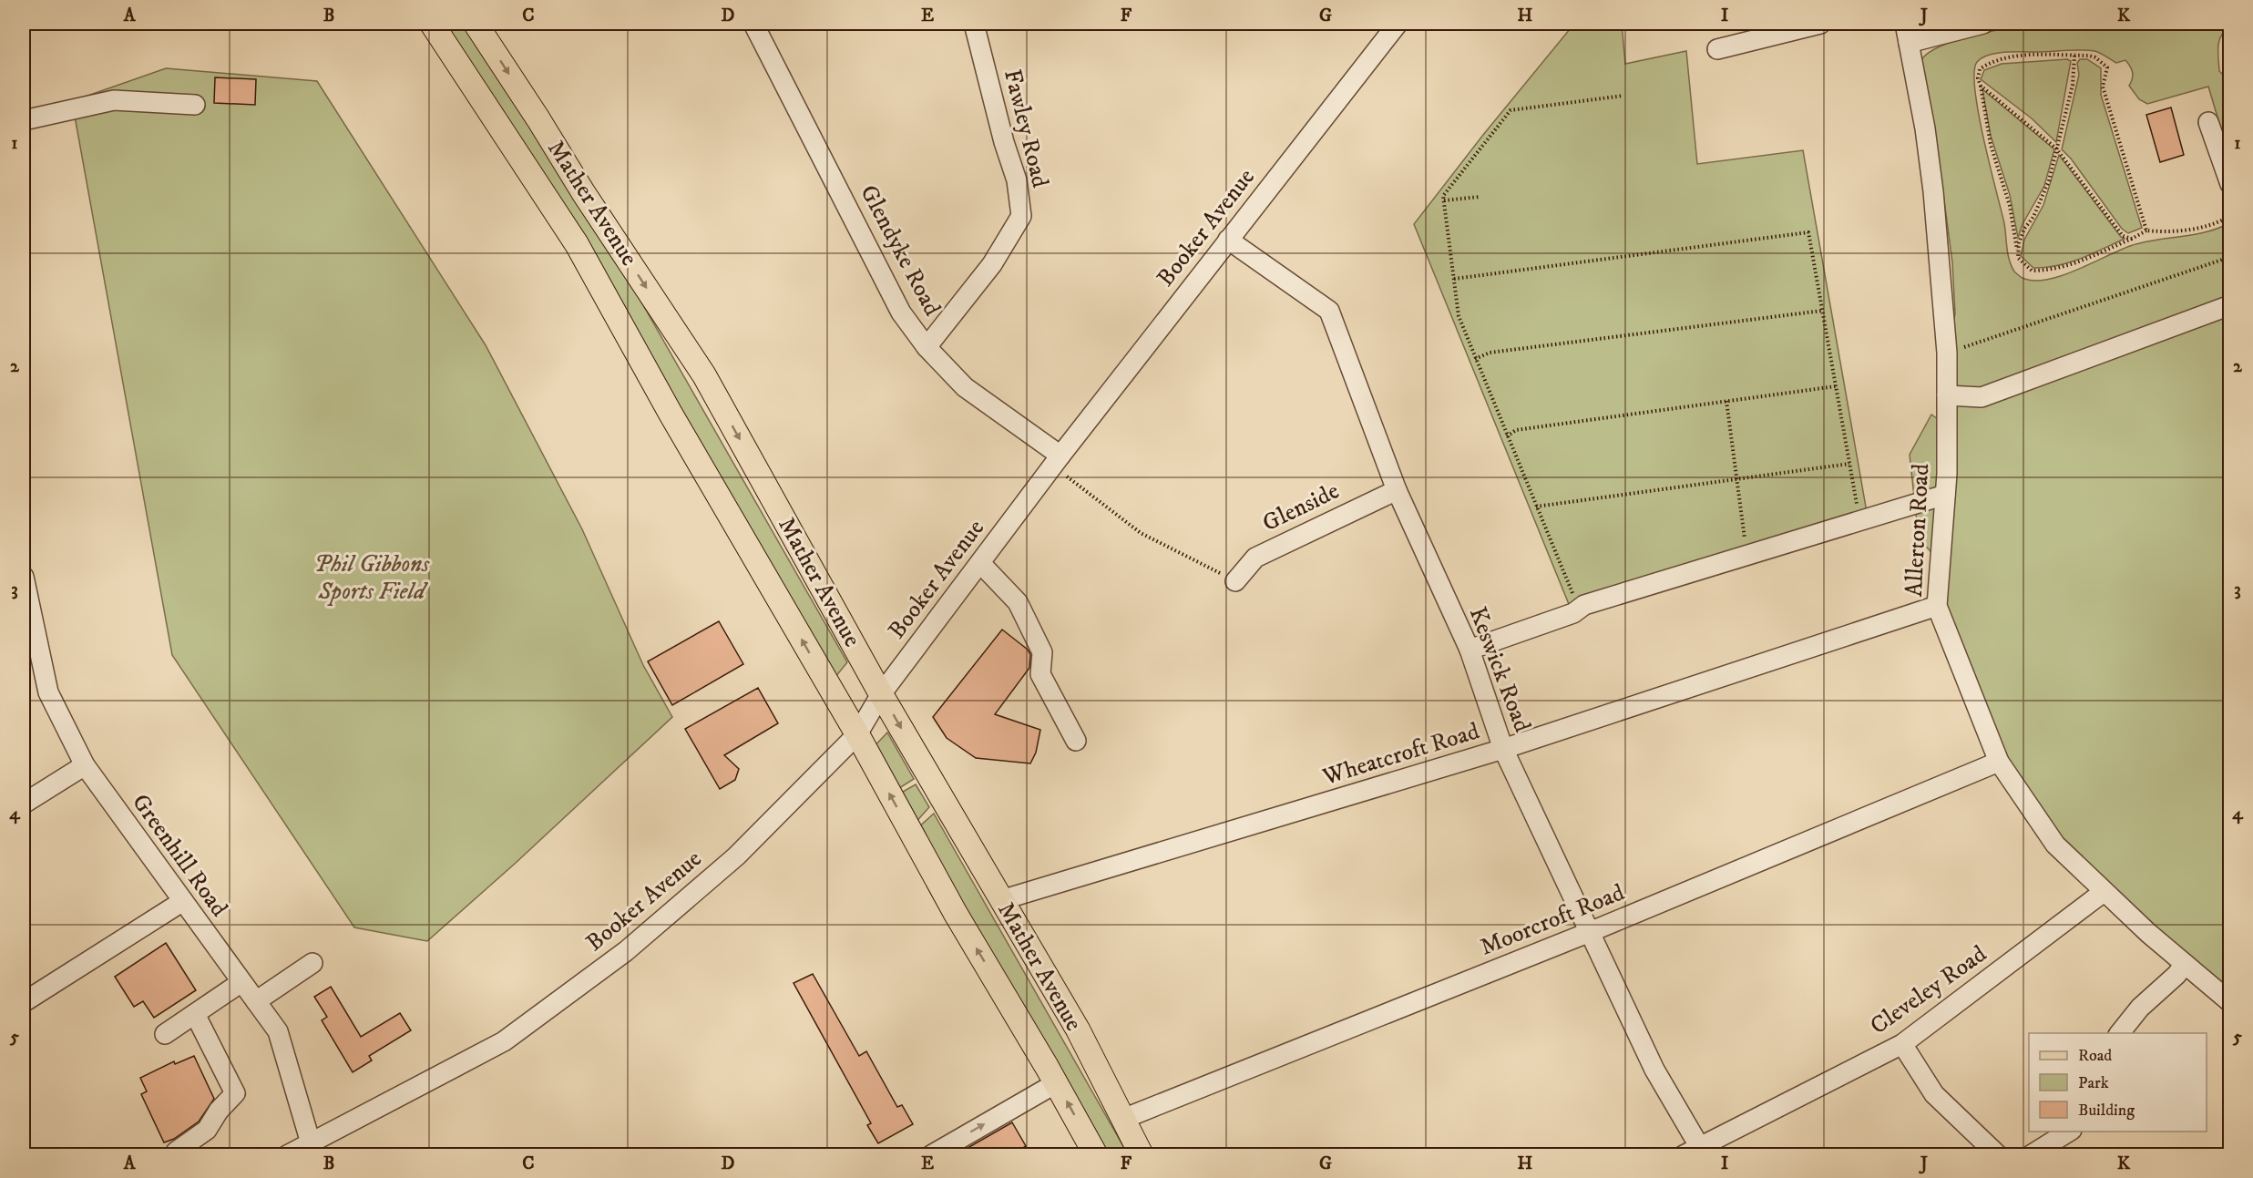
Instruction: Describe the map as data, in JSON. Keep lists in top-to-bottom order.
{
  "streets": {
    "main road": ["Mather Avenue"],
    "street": [
      "Fawley Road",
      "Booker Avenue",
      "Glendyke Road",
      "Glenside",
      "Allerton Road",
      "Keswick Road",
      "Wheatcroft Road",
      "Greenhill Road",
      "Moorcroft Road",
      "Cleveley Road"
    ]
  },
  "crossings": [
    ["Fawley Road", "Glendyke Road"],
    ["Mather Avenue", "Booker Avenue"],
    ["Mather Avenue", "Wheatcroft Road"],
    ["Mather Avenue", "Moorcroft Road"],
    ["Booker Avenue", "Glendyke Road"],
    ["Booker Avenue", "Keswick Road"],
    ["Booker Avenue", "Greenhill Road"],
    ["Glenside", "Keswick Road"],
    ["Allerton Road", "Wheatcroft Road"],
    ["Allerton Road", "Moorcroft Road"],
    ["Allerton Road", "Cleveley Road"],
    ["Keswick Road", "Wheatcroft Road"],
    ["Keswick Road", "Moorcroft Road"],
    ["Keswick Road", "Cleveley Road"]
  ],
  "parks": ["Phil Gibbons Sports Field"],
  "legend": ["Road", "Park", "Building"],
  "grid": {
    "columns": [
      "A",
      "B",
      "C",
      "D",
      "E",
      "F",
      "G",
      "H",
      "I",
      "J",
      "K"
    ],
    "rows": [
      "1",
      "2",
      "3",
      "4",
      "5"
    ]
  }
}
